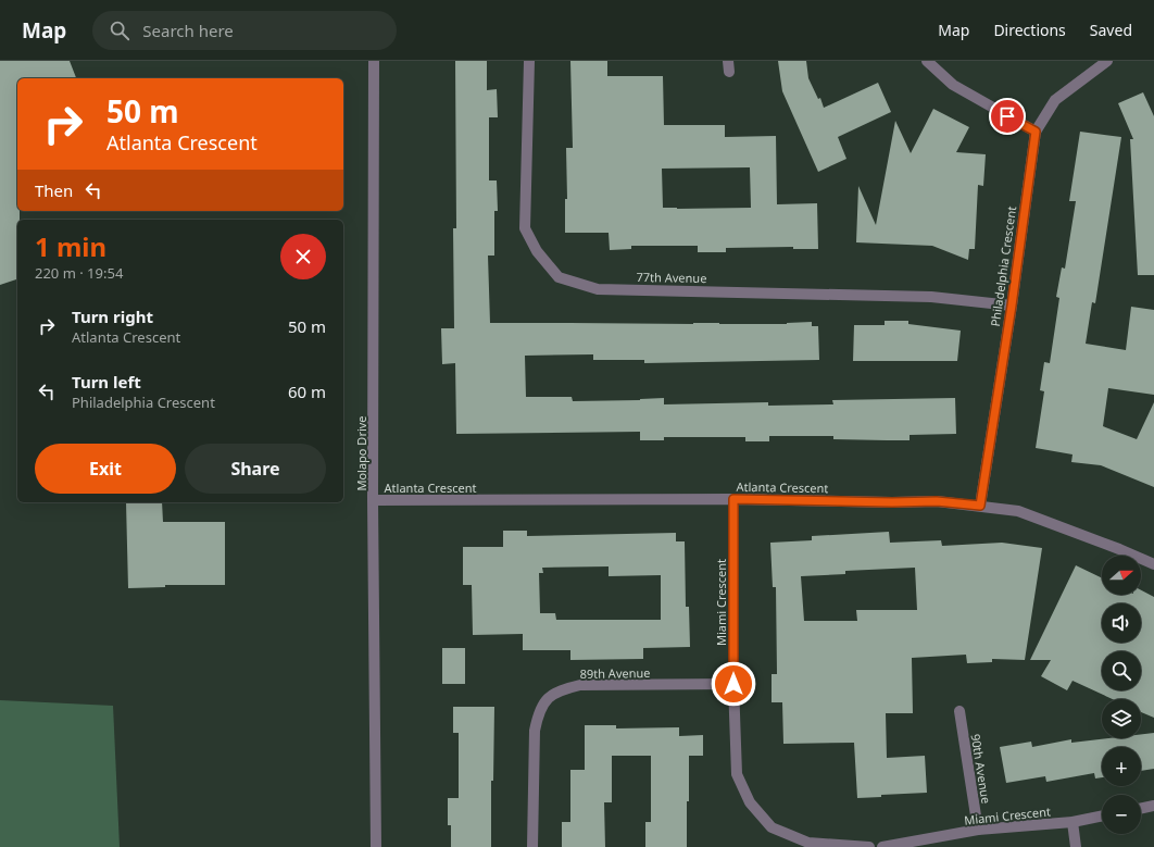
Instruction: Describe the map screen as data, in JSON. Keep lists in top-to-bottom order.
{
  "streets": {
    "street": [
      "Philadelphia Crescent",
      "77th Avenue",
      "Molapo Drive",
      "Atlanta Crescent",
      "Miami Crescent",
      "89th Avenue",
      "90th Avenue"
    ]
  },
  "crossings": [
    ["Philadelphia Crescent", "77th Avenue"],
    ["Philadelphia Crescent", "Atlanta Crescent"],
    ["Molapo Drive", "Atlanta Crescent"],
    ["Atlanta Crescent", "Miami Crescent"],
    ["Miami Crescent", "89th Avenue"],
    ["Miami Crescent", "90th Avenue"]
  ],
  "north": "right",
  "page": {
    "header": "Map",
    "search": "Search here",
    "nav": ["Map", "Directions", "Saved"],
    "turn": ["50 m", "Atlanta Crescent"],
    "then": "Then",
    "heading": ["1 min", "220 m · 19:54"],
    "list": [
      {
        "name": "Turn right",
        "note": "Atlanta Crescent",
        "value": "50 m"
      },
      {
        "name": "Turn left",
        "note": "Philadelphia Crescent",
        "value": "60 m"
      }
    ],
    "buttons": ["Exit", "Share"],
    "map_buttons": ["+", "−"]
  }
}
